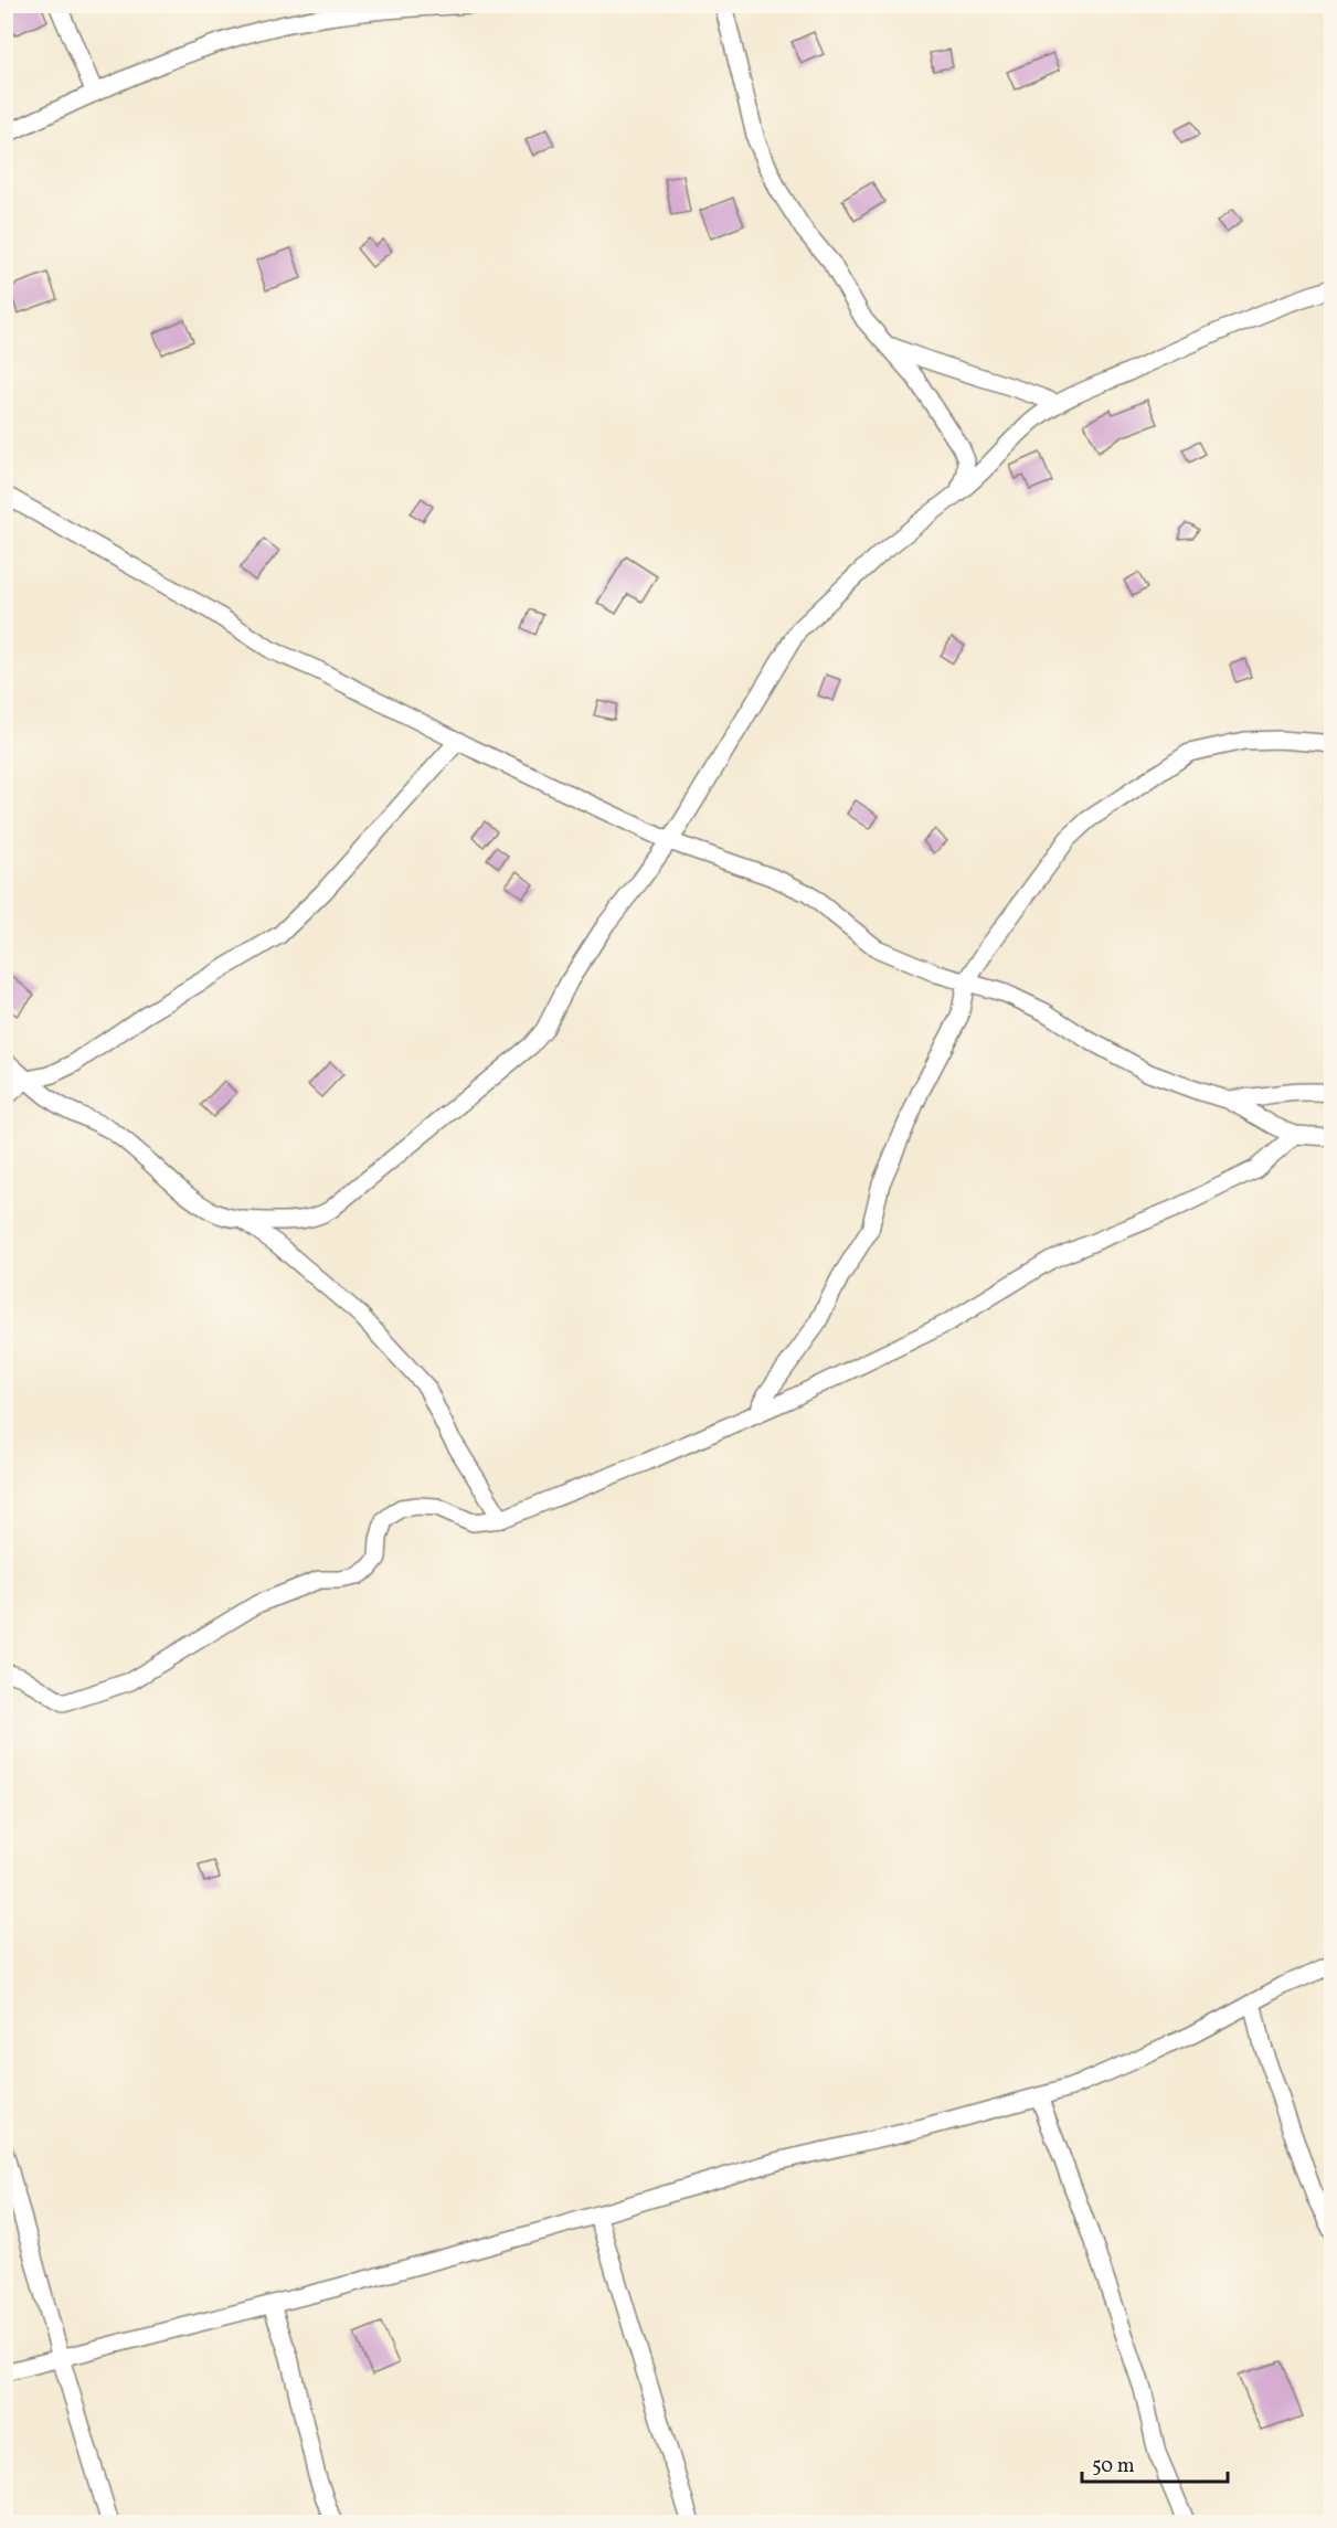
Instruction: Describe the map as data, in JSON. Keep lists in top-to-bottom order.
{
  "scale_bar": "50 m"
}
